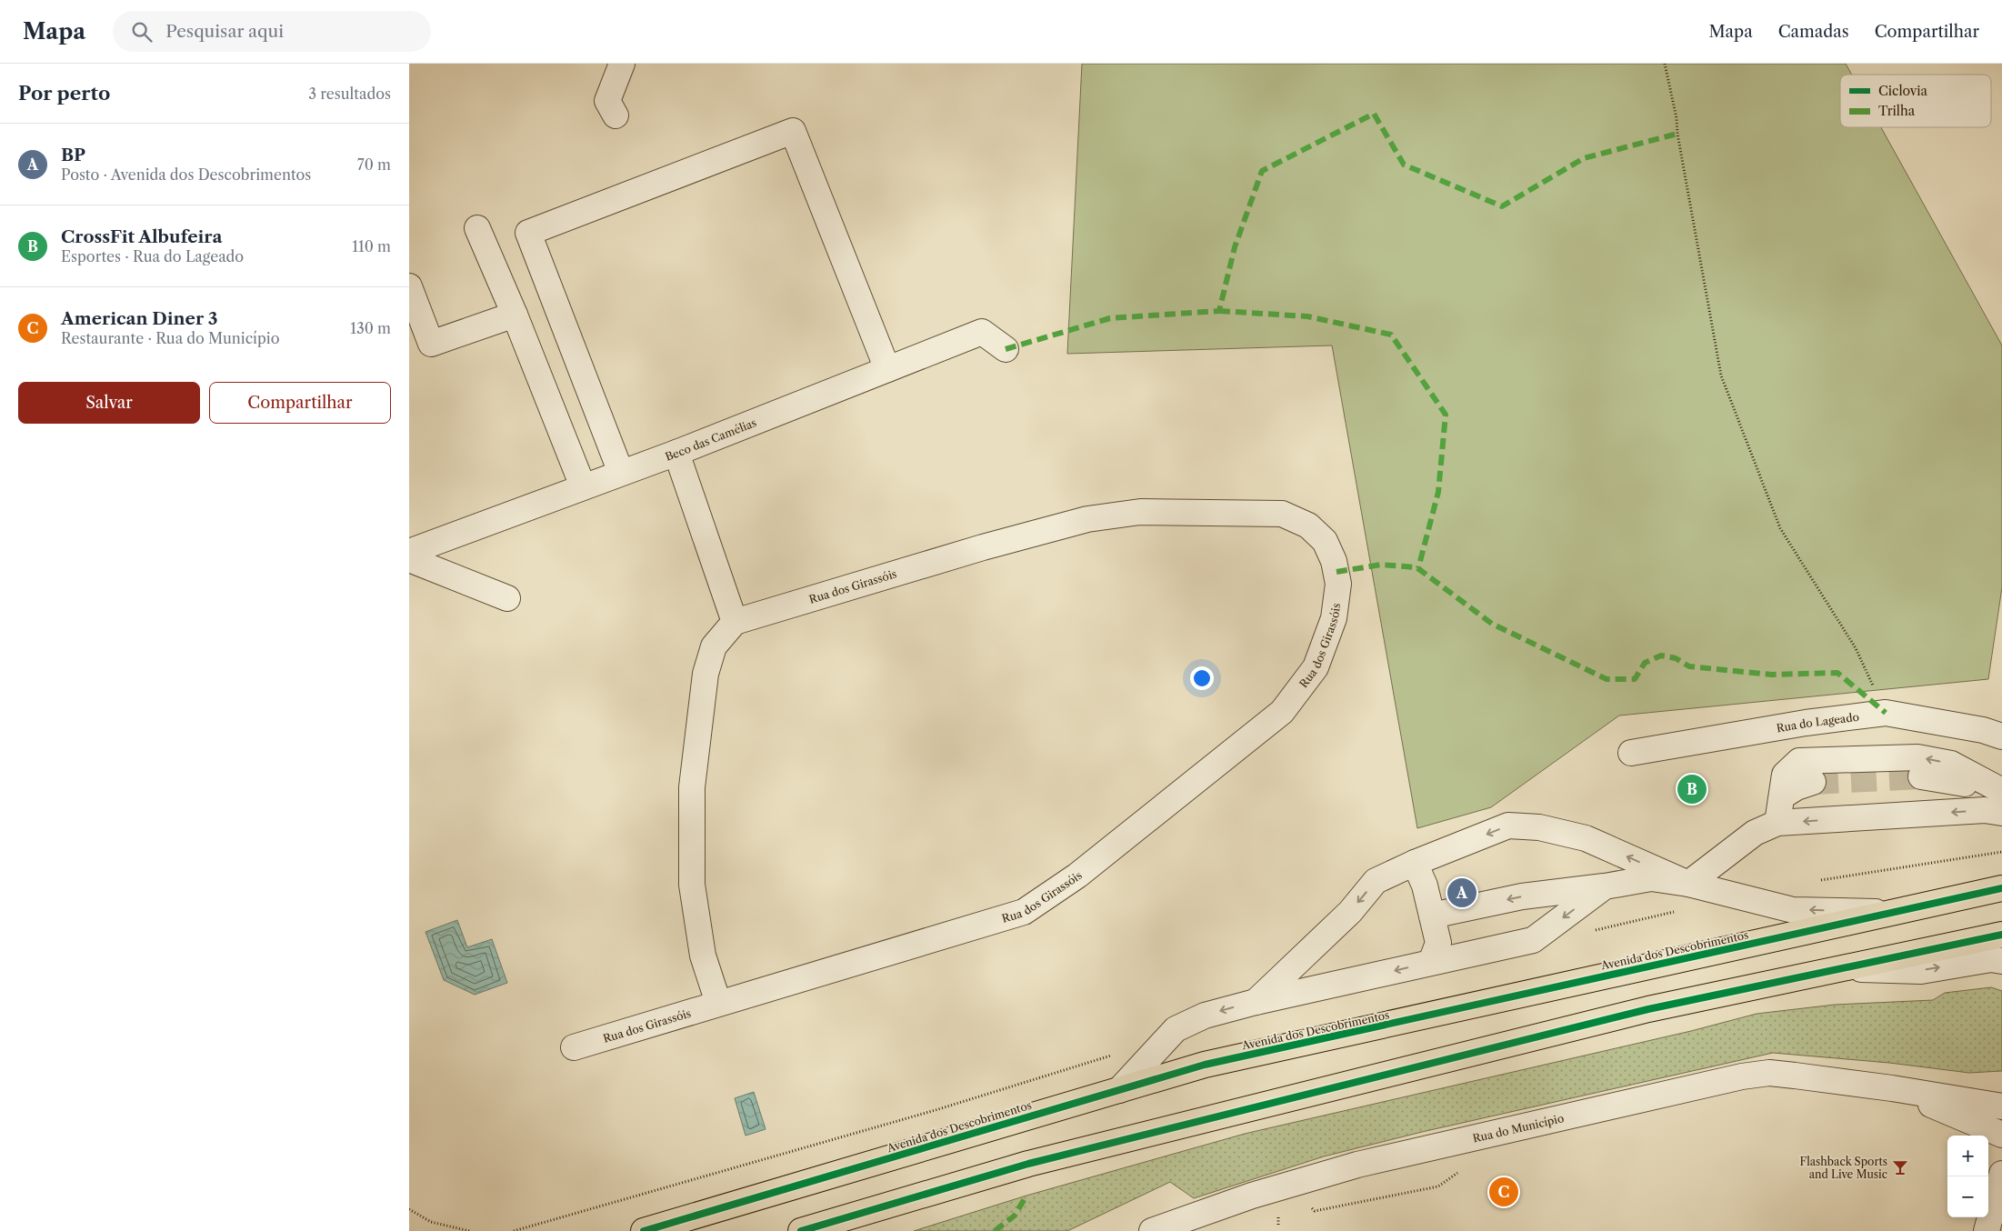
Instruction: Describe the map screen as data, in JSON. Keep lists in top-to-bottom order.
{
  "streets": {
    "main road": ["Avenida dos Descobrimentos"],
    "street": [
      "Beco das Camélias",
      "Rua dos Girassóis",
      "Rua do Lageado",
      "Rua do Município"
    ]
  },
  "places": {
    "bar": ["Flashback Sports and Live Music"]
  },
  "legend": ["Ciclovia", "Trilha"],
  "page": {
    "header": "Mapa",
    "search": "Pesquisar aqui",
    "nav": ["Mapa", "Camadas", "Compartilhar"],
    "heading": ["Por perto", "3 resultados"],
    "list": [
      {
        "mark": "A",
        "name": "BP",
        "note": "Posto · Avenida dos Descobrimentos",
        "value": "70 m"
      },
      {
        "mark": "B",
        "name": "CrossFit Albufeira",
        "note": "Esportes · Rua do Lageado",
        "value": "110 m"
      },
      {
        "mark": "C",
        "name": "American Diner 3",
        "note": "Restaurante · Rua do Município",
        "value": "130 m"
      }
    ],
    "buttons": ["Salvar", "Compartilhar"],
    "pins": ["B", "A", "C"],
    "map_buttons": ["+", "−"]
  }
}
